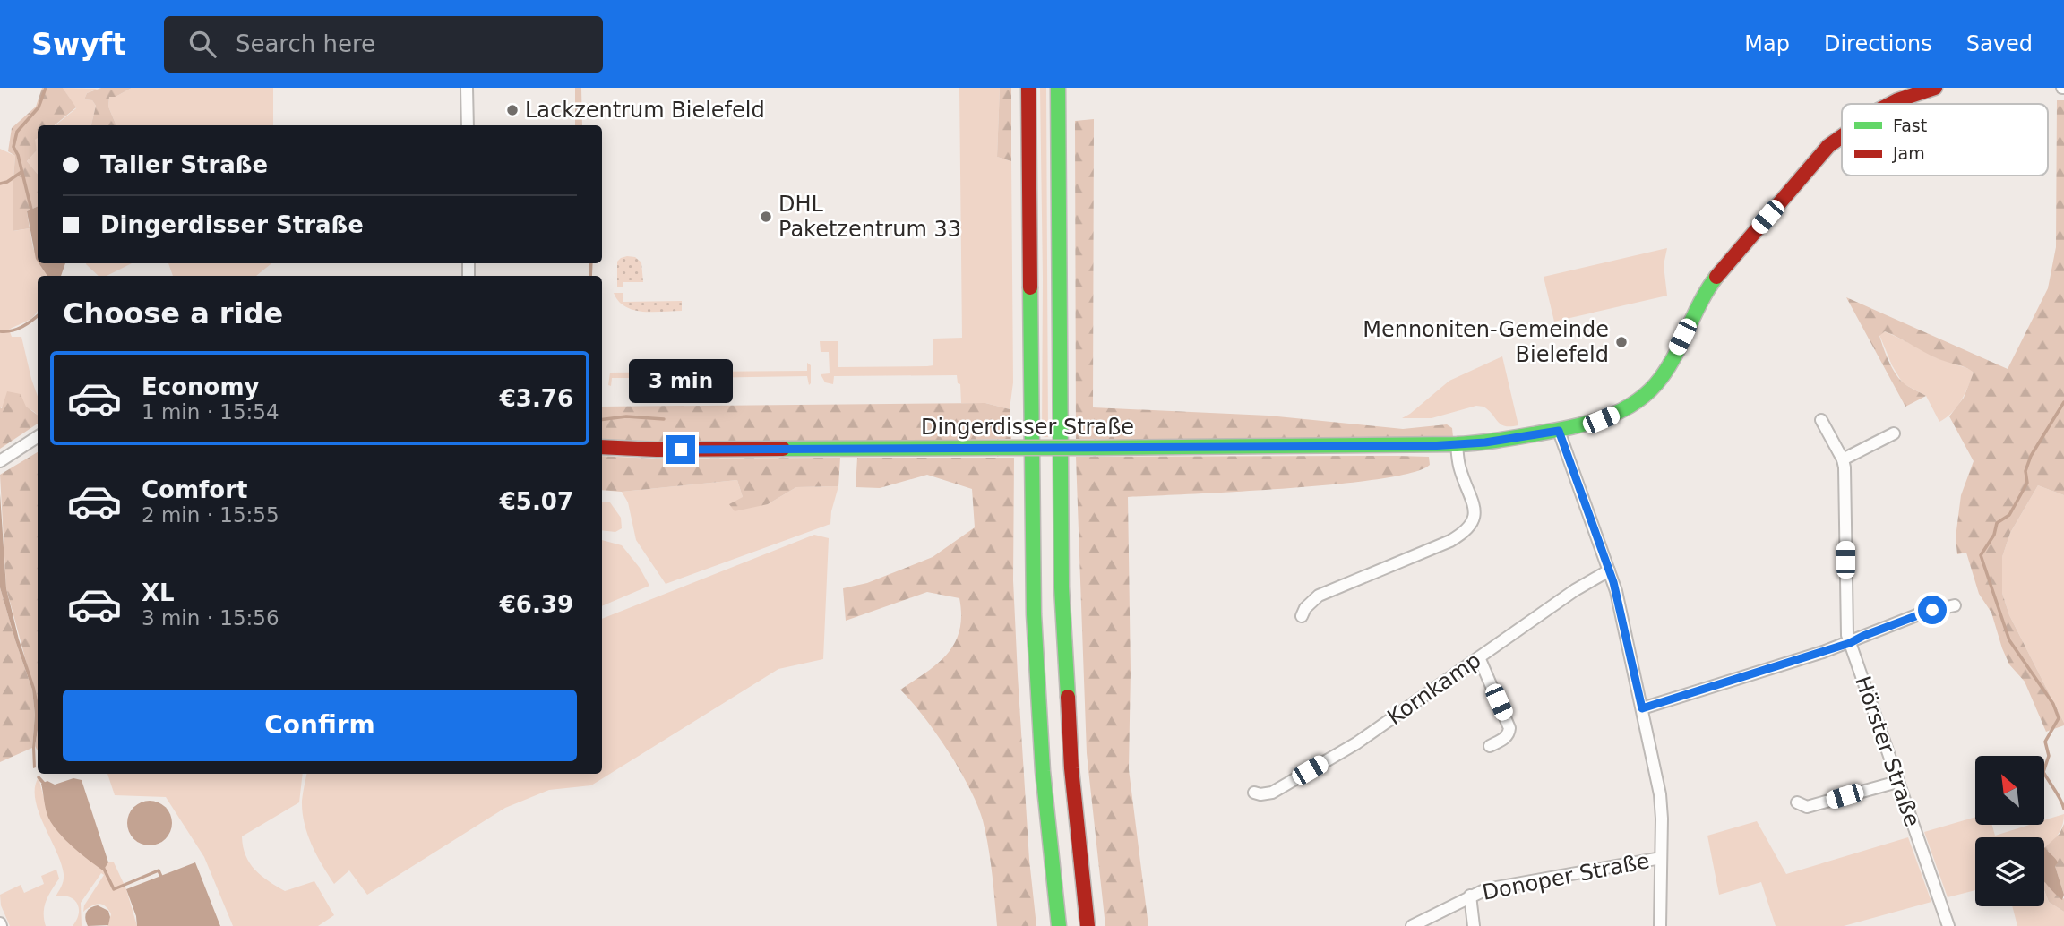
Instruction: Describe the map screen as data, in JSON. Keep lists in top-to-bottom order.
{
  "streets": {
    "main road": ["Dingerdisser Straße"],
    "street": ["Kornkamp", "Hörster Straße", "Donoper Straße"]
  },
  "places": ["Lackzentrum Bielefeld", "DHL Paketzentrum 33", "Mennoniten-Gemeinde Bielefeld"],
  "legend": ["Fast", "Jam"],
  "north": "top left",
  "page": {
    "header": "Swyft",
    "search": "Search here",
    "nav": ["Map", "Directions", "Saved"],
    "banner": ["Taller Straße", "Dingerdisser Straße"],
    "heading": "Choose a ride",
    "list": [
      {
        "name": "Economy",
        "note": "1 min · 15:54",
        "value": "€3.76"
      },
      {
        "name": "Comfort",
        "note": "2 min · 15:55",
        "value": "€5.07"
      },
      {
        "name": "XL",
        "note": "3 min · 15:56",
        "value": "€6.39"
      }
    ],
    "bubble": "3 min",
    "buttons": "Confirm"
  }
}
